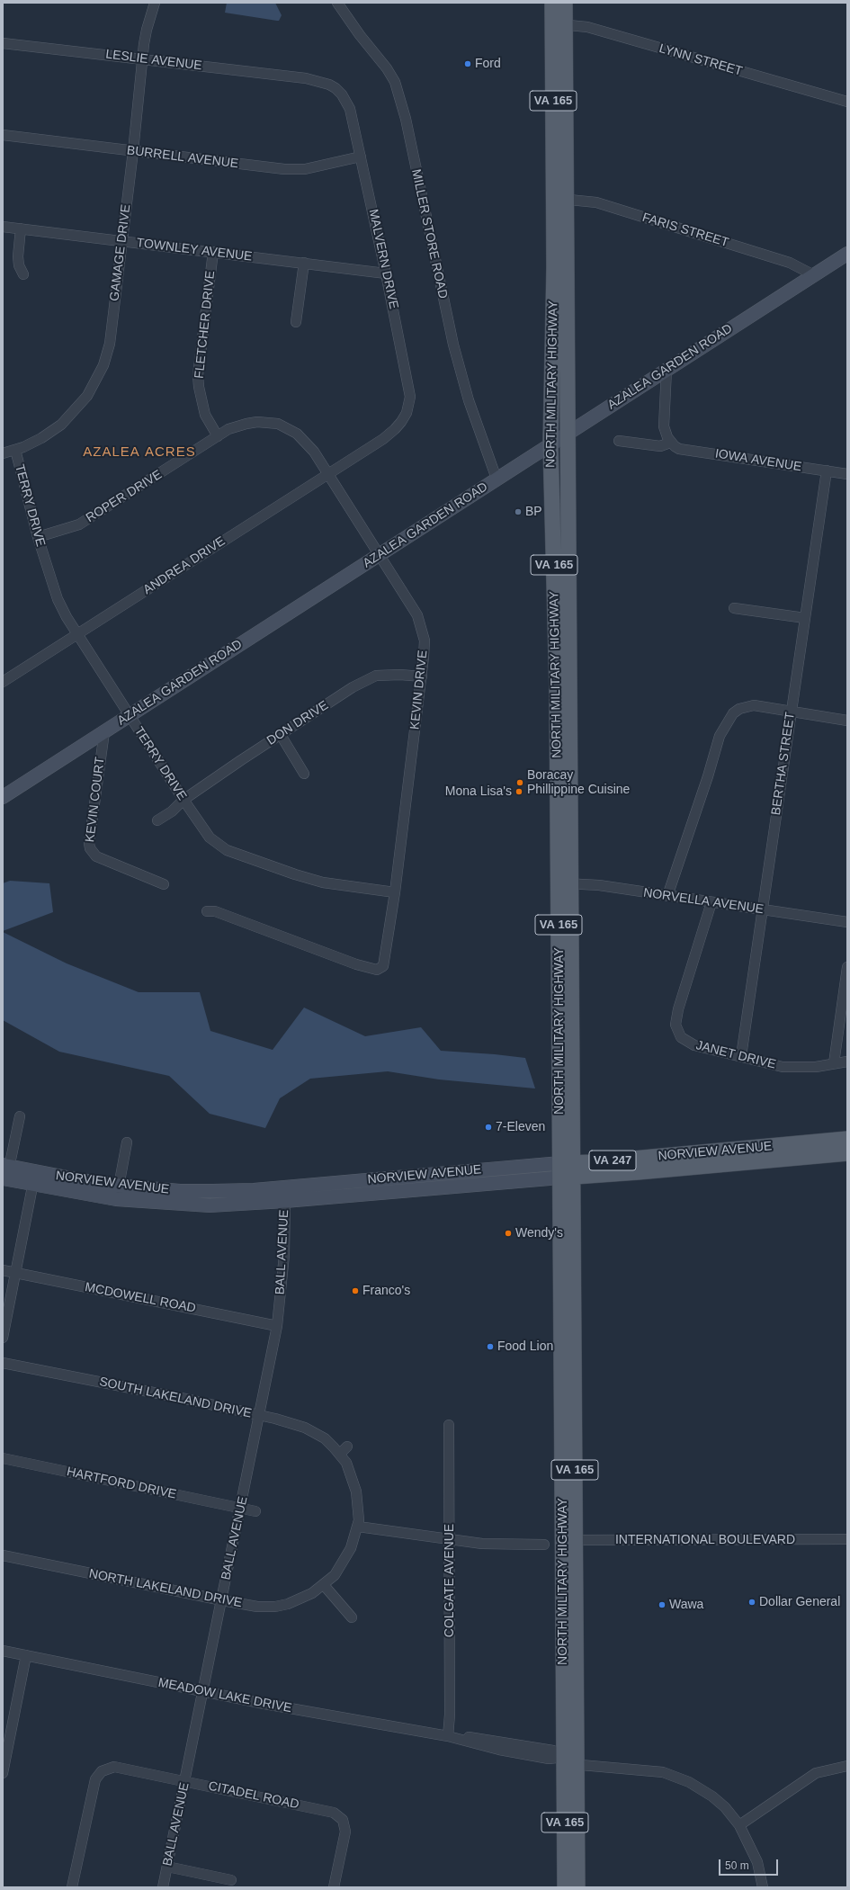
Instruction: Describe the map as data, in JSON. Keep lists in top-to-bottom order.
{
  "streets": {
    "main road": [
      "VA 165",
      "AZALEA GARDEN ROAD",
      "NORTH MILITARY HIGHWAY",
      "NORVIEW AVENUE",
      "VA 247"
    ],
    "street": [
      "LESLIE AVENUE",
      "LYNN STREET",
      "BURRELL AVENUE",
      "FARIS STREET",
      "MILLER STORE ROAD",
      "TOWNLEY AVENUE",
      "GAMAGE DRIVE",
      "MALVERN DRIVE",
      "FLETCHER DRIVE",
      "IOWA AVENUE",
      "ROPER DRIVE",
      "TERRY DRIVE",
      "ANDREA DRIVE",
      "KEVIN DRIVE",
      "DON DRIVE",
      "BERTHA STREET",
      "KEVIN COURT",
      "NORVELLA AVENUE",
      "JANET DRIVE",
      "BALL AVENUE",
      "MCDOWELL ROAD",
      "SOUTH LAKELAND DRIVE",
      "HARTFORD DRIVE",
      "INTERNATIONAL BOULEVARD",
      "COLGATE AVENUE",
      "NORTH LAKELAND DRIVE",
      "MEADOW LAKE DRIVE",
      "CITADEL ROAD"
    ]
  },
  "crossings": [
    ["LESLIE AVENUE", "GAMAGE DRIVE"],
    ["LESLIE AVENUE", "MALVERN DRIVE"],
    ["LYNN STREET", "NORTH MILITARY HIGHWAY"],
    ["BURRELL AVENUE", "GAMAGE DRIVE"],
    ["BURRELL AVENUE", "MALVERN DRIVE"],
    ["FARIS STREET", "AZALEA GARDEN ROAD"],
    ["FARIS STREET", "NORTH MILITARY HIGHWAY"],
    ["MILLER STORE ROAD", "AZALEA GARDEN ROAD"],
    ["TOWNLEY AVENUE", "GAMAGE DRIVE"],
    ["TOWNLEY AVENUE", "MALVERN DRIVE"],
    ["TOWNLEY AVENUE", "FLETCHER DRIVE"],
    ["GAMAGE DRIVE", "TERRY DRIVE"],
    ["MALVERN DRIVE", "ANDREA DRIVE"],
    ["FLETCHER DRIVE", "ROPER DRIVE"],
    ["AZALEA GARDEN ROAD", "NORTH MILITARY HIGHWAY"],
    ["AZALEA GARDEN ROAD", "TERRY DRIVE"],
    ["AZALEA GARDEN ROAD", "KEVIN DRIVE"],
    ["AZALEA GARDEN ROAD", "KEVIN COURT"],
    ["NORTH MILITARY HIGHWAY", "NORVELLA AVENUE"],
    ["NORTH MILITARY HIGHWAY", "NORVIEW AVENUE"],
    ["NORTH MILITARY HIGHWAY", "INTERNATIONAL BOULEVARD"],
    ["NORTH MILITARY HIGHWAY", "MEADOW LAKE DRIVE"],
    ["IOWA AVENUE", "BERTHA STREET"],
    ["ROPER DRIVE", "TERRY DRIVE"],
    ["ROPER DRIVE", "KEVIN DRIVE"],
    ["TERRY DRIVE", "ANDREA DRIVE"],
    ["TERRY DRIVE", "KEVIN DRIVE"],
    ["TERRY DRIVE", "DON DRIVE"],
    ["ANDREA DRIVE", "KEVIN DRIVE"],
    ["KEVIN DRIVE", "DON DRIVE"],
    ["BERTHA STREET", "NORVELLA AVENUE"],
    ["BERTHA STREET", "JANET DRIVE"],
    ["NORVELLA AVENUE", "JANET DRIVE"],
    ["NORVIEW AVENUE", "BALL AVENUE"],
    ["BALL AVENUE", "MCDOWELL ROAD"],
    ["BALL AVENUE", "SOUTH LAKELAND DRIVE"],
    ["BALL AVENUE", "HARTFORD DRIVE"],
    ["BALL AVENUE", "NORTH LAKELAND DRIVE"],
    ["BALL AVENUE", "MEADOW LAKE DRIVE"],
    ["BALL AVENUE", "CITADEL ROAD"],
    ["SOUTH LAKELAND DRIVE", "NORTH LAKELAND DRIVE"],
    ["COLGATE AVENUE", "MEADOW LAKE DRIVE"]
  ],
  "districts": ["AZALEA ACRES"],
  "places": [
    "Ford",
    "BP",
    "Boracay Phillippine Cuisine",
    "Mona Lisa's",
    "7-Eleven",
    "Wendy's",
    "Franco's",
    "Food Lion",
    "Dollar General",
    "Wawa"
  ],
  "scale_bar": "50 m"
}
